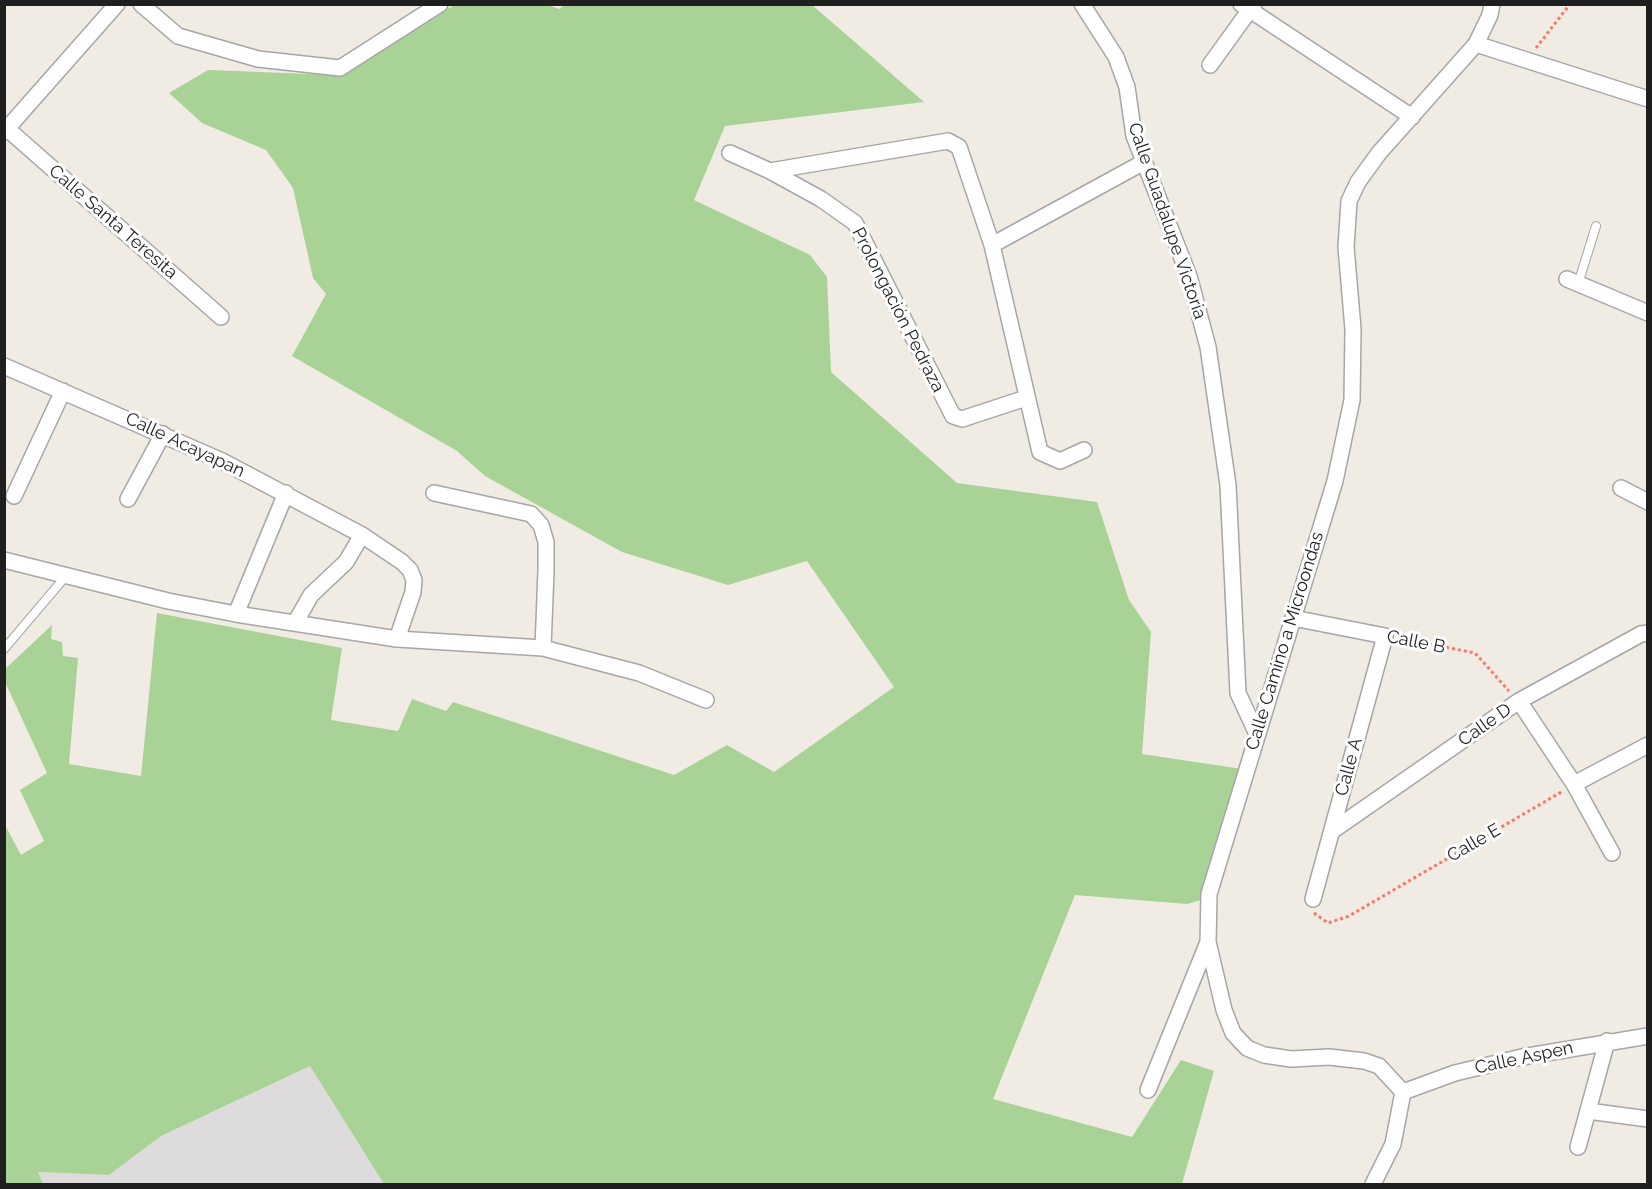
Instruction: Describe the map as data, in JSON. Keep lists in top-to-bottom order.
{
  "streets": {
    "street": [
      "Calle Guadalupe Victoria",
      "Calle Santa Teresita",
      "Prolongación Pedraza",
      "Calle Acayapan",
      "Calle Camino a Microondas",
      "Calle B",
      "Calle D",
      "Calle A",
      "Calle Aspen"
    ],
    "path": ["Calle E"]
  },
  "crossings": [
    ["Calle Guadalupe Victoria", "Calle Camino a Microondas"],
    ["Calle Camino a Microondas", "Calle B"],
    ["Calle Camino a Microondas", "Calle Aspen"],
    ["Calle B", "Calle D"],
    ["Calle B", "Calle A"],
    ["Calle D", "Calle A"],
    ["Calle A", "Calle E"]
  ]
}
